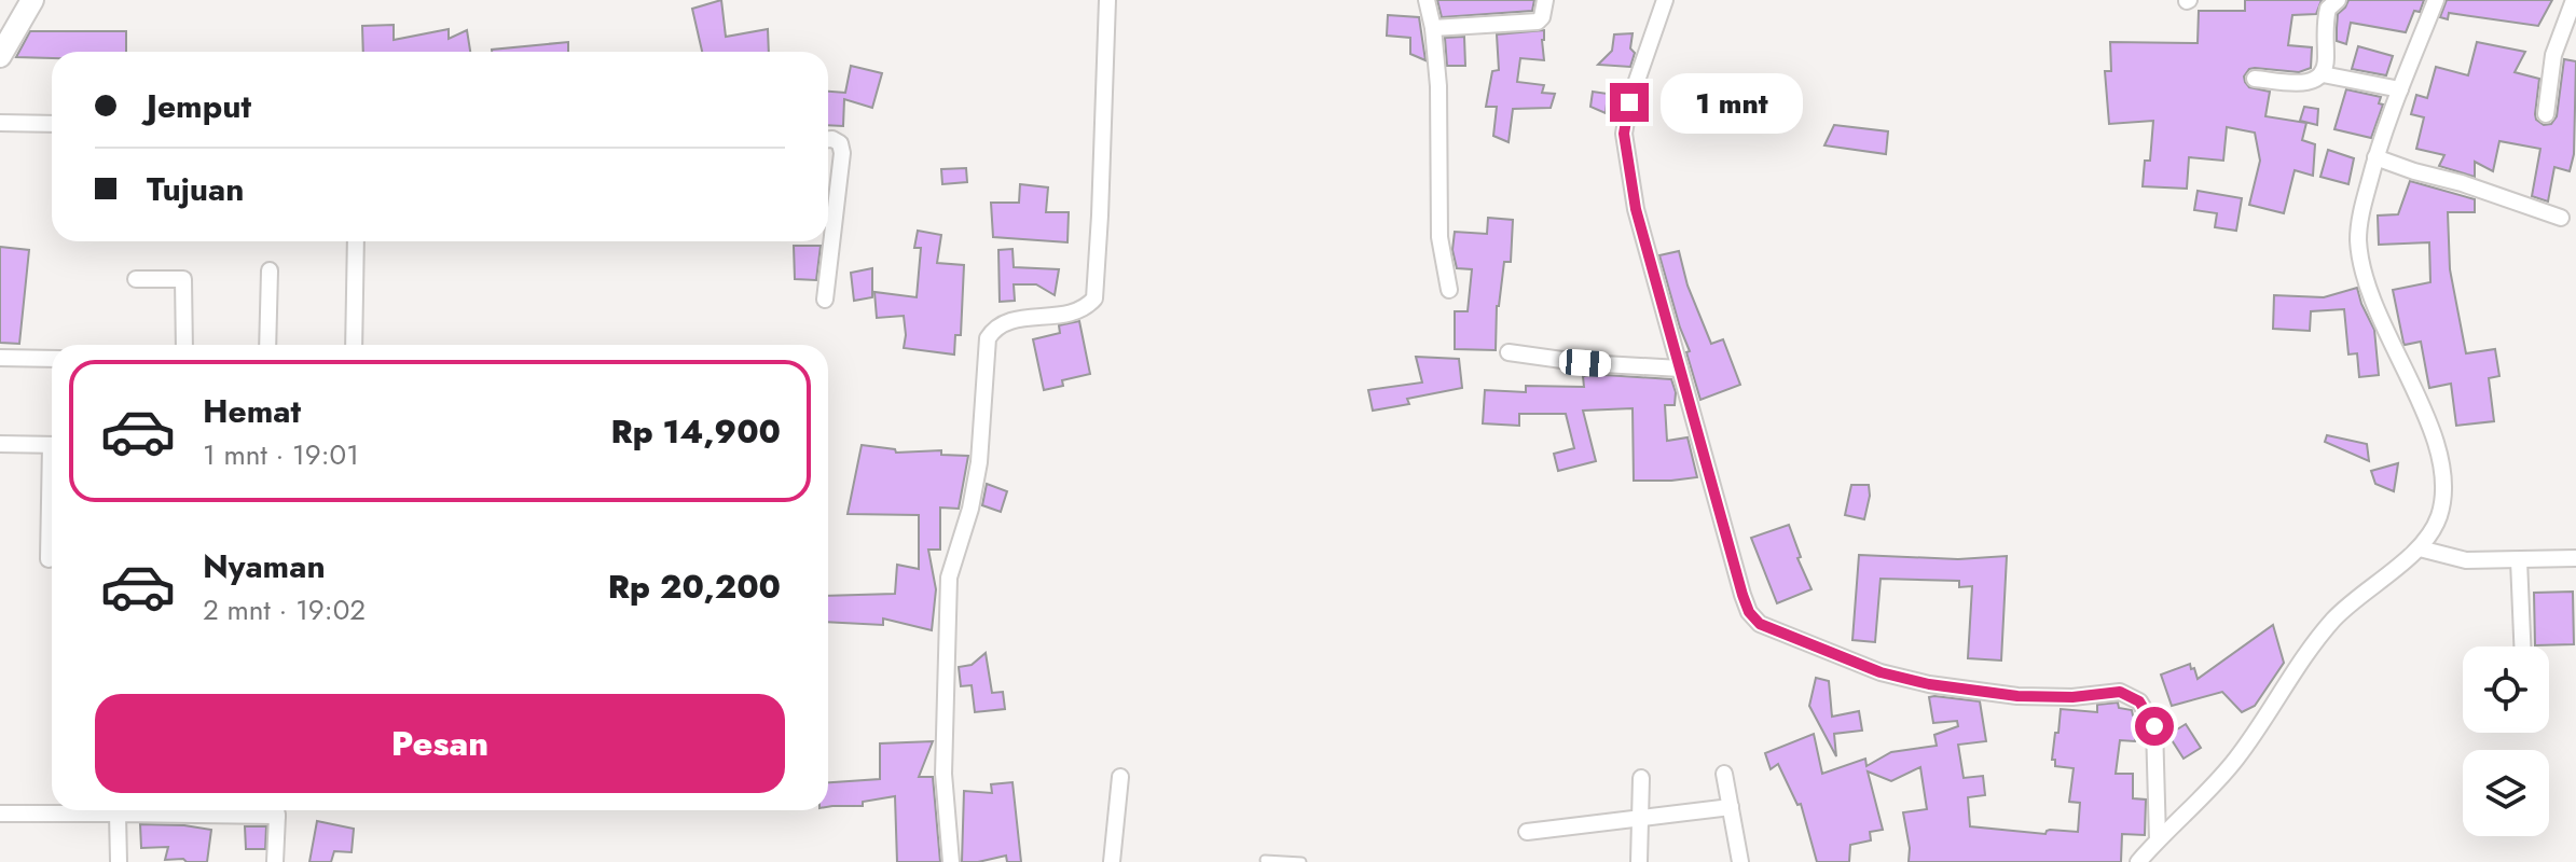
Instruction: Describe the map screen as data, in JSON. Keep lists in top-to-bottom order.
{
  "page": {
    "banner": ["Jemput", "Tujuan"],
    "bubble": "1 mnt",
    "list": [
      {
        "name": "Hemat",
        "note": "1 mnt · 19:01",
        "value": "Rp 14,900"
      },
      {
        "name": "Nyaman",
        "note": "2 mnt · 19:02",
        "value": "Rp 20,200"
      }
    ],
    "buttons": "Pesan"
  }
}
